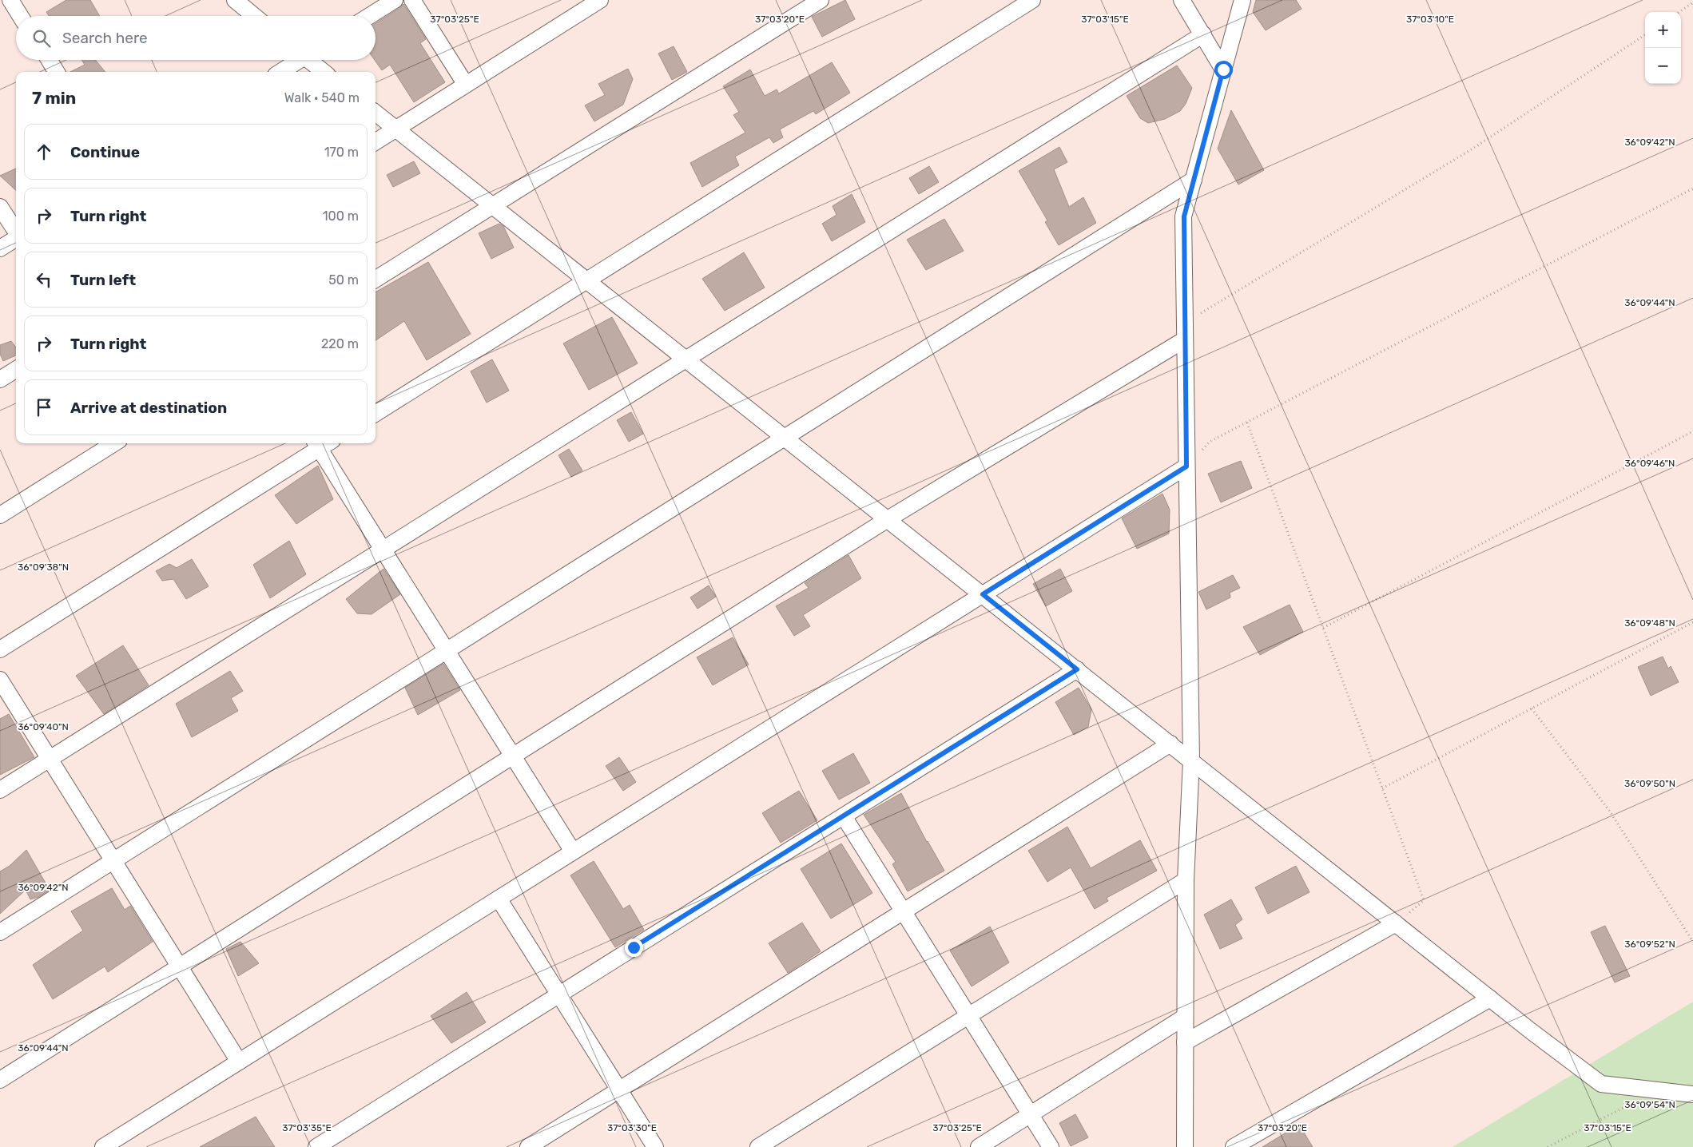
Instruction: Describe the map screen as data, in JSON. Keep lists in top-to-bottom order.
{
  "page": {
    "map_buttons": ["+", "−"],
    "search": "Search here",
    "heading": ["7 min", "Walk · 540 m"],
    "list": [
      ["Continue", "170 m"],
      ["Turn right", "100 m"],
      ["Turn left", "50 m"],
      ["Turn right", "220 m"],
      "Arrive at destination"
    ]
  },
  "coordinates": [
    "37°03'25\"E",
    "37°03'20\"E",
    "37°03'15\"E",
    "37°03'10\"E",
    "36°09'42\"N",
    "36°09'44\"N",
    "36°09'46\"N",
    "36°09'38\"N",
    "36°09'48\"N",
    "36°09'40\"N",
    "36°09'50\"N",
    "36°09'52\"N",
    "36°09'54\"N",
    "37°03'35\"E",
    "37°03'30\"E"
  ]
}
